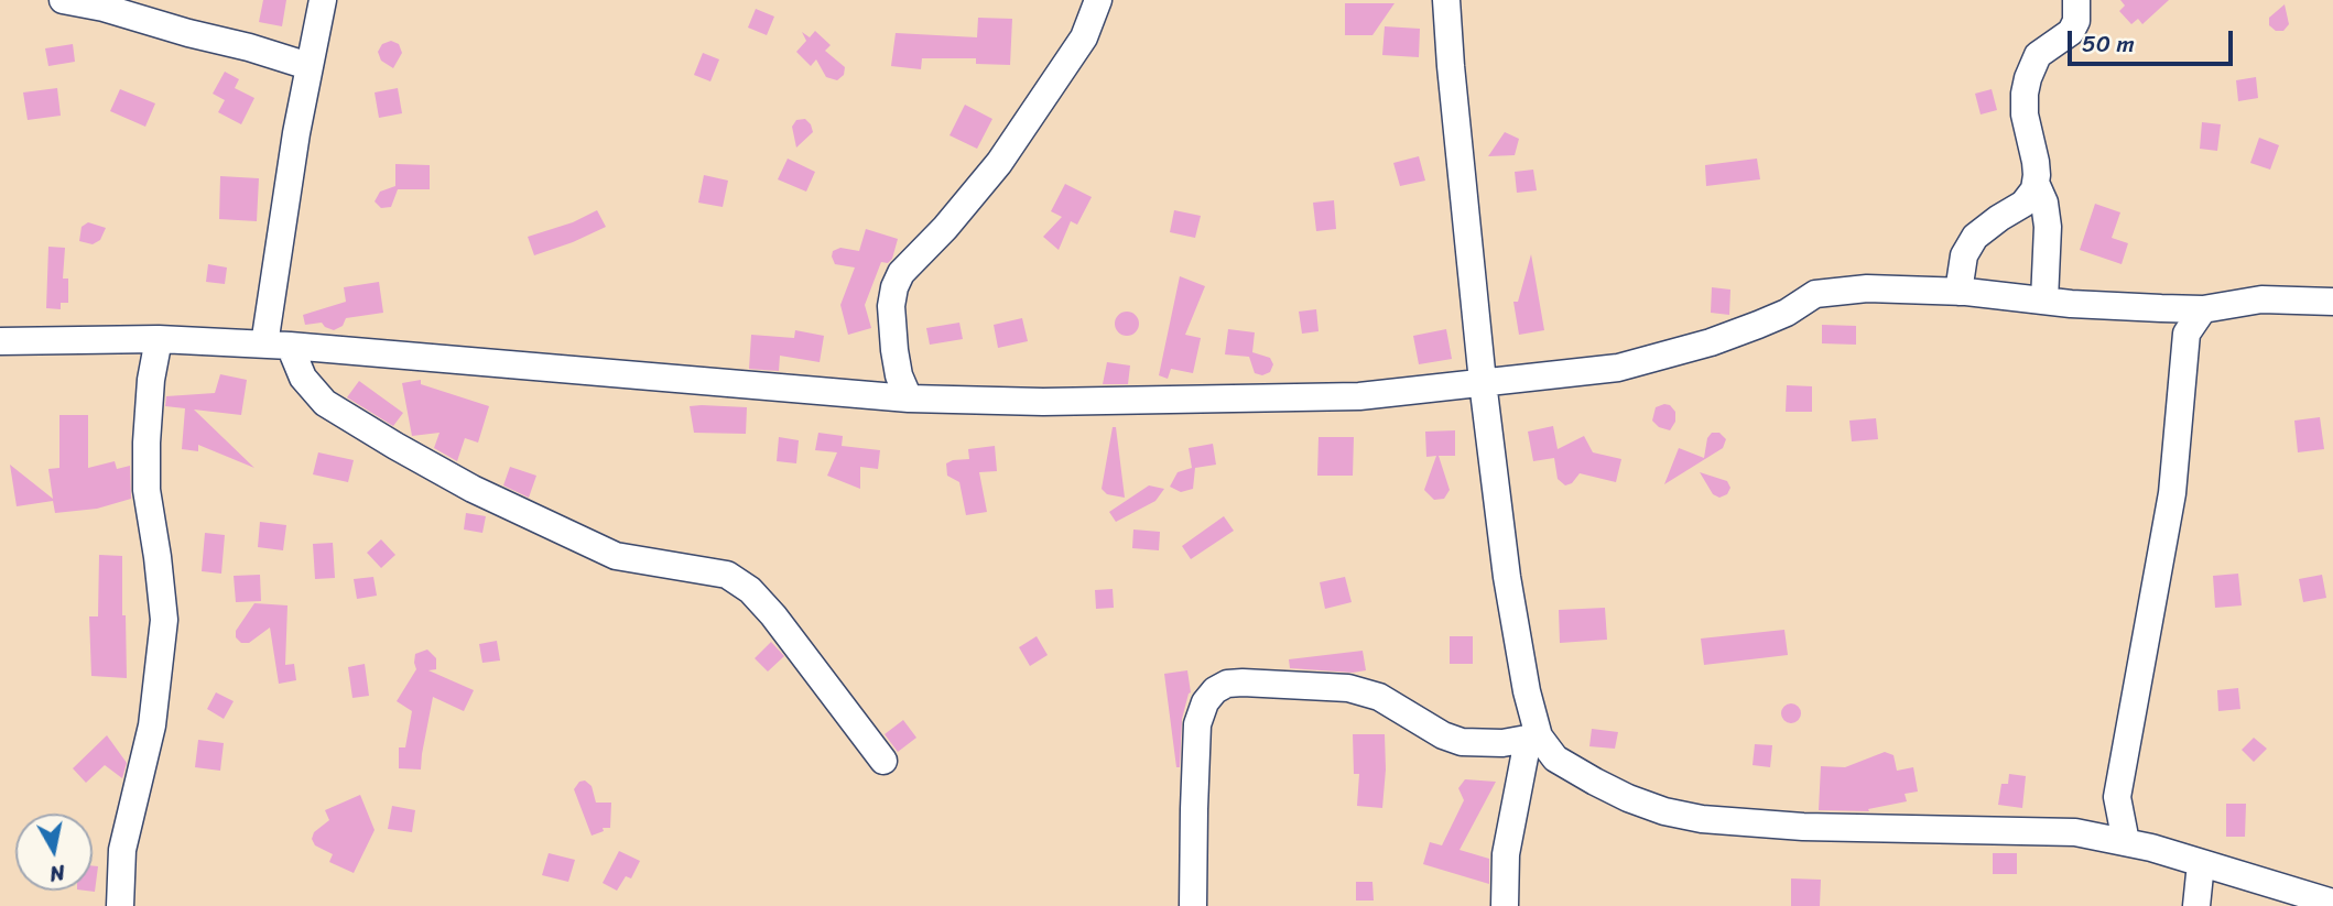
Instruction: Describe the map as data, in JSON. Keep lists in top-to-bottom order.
{
  "scale_bar": "50 m",
  "north": "bottom"
}
